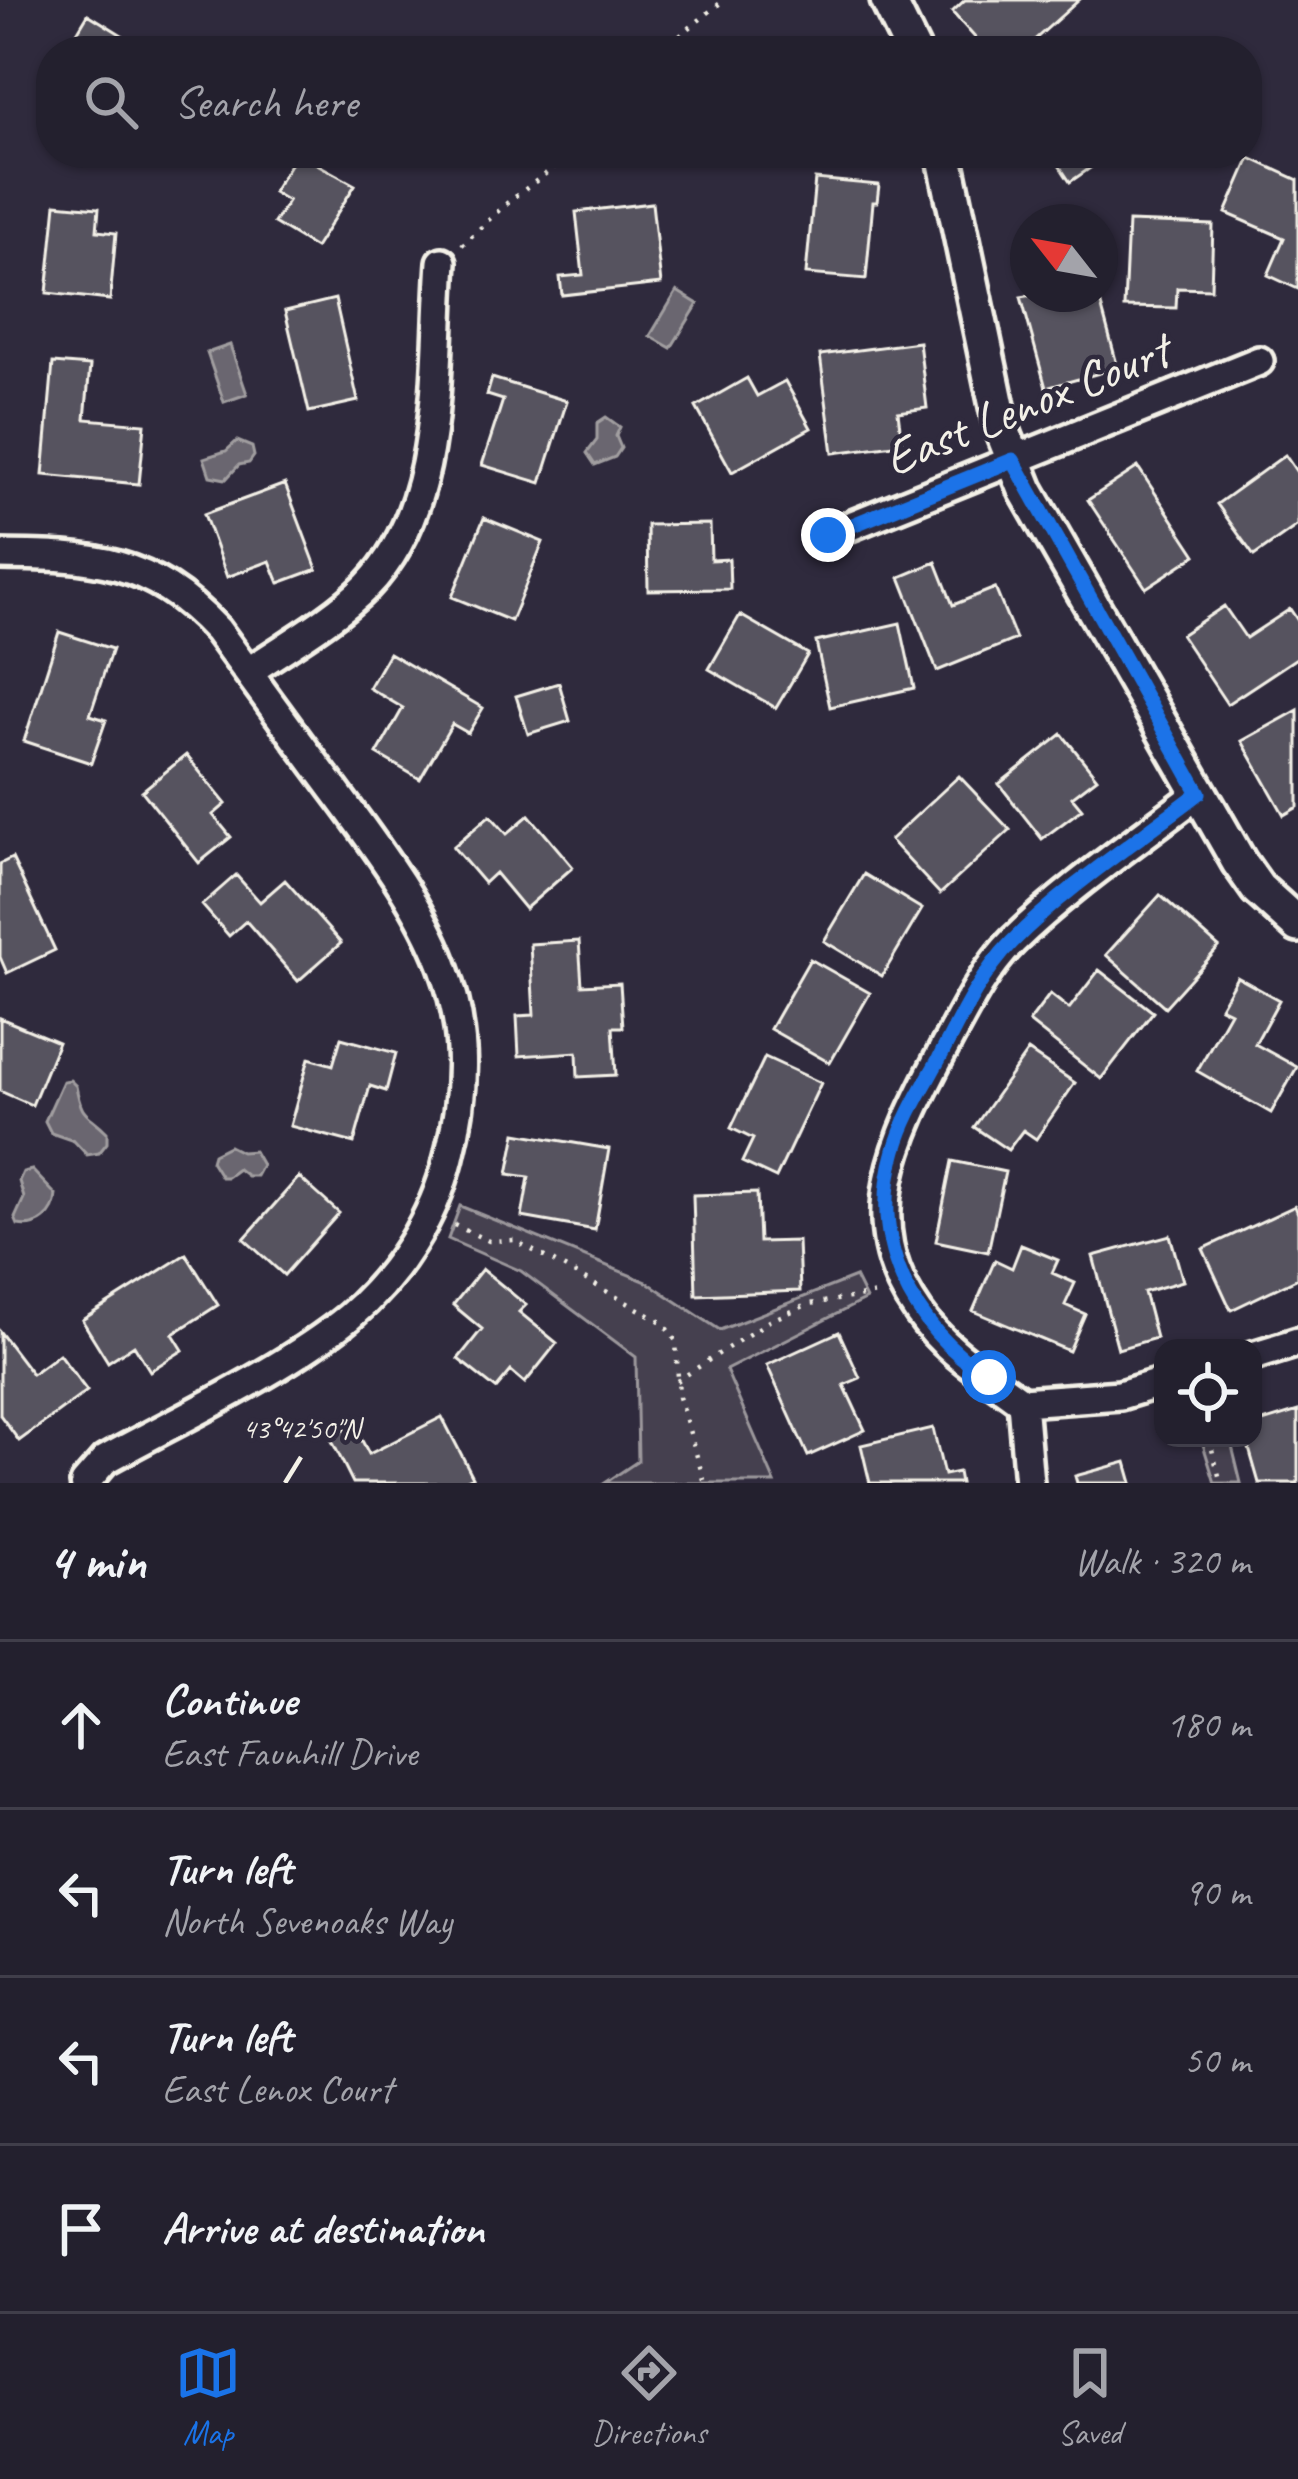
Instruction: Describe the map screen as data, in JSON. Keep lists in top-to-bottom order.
{
  "streets": {
    "street": ["East Lenox Court"]
  },
  "north": "top left",
  "page": {
    "search": "Search here",
    "heading": ["4 min", "Walk · 320 m"],
    "list": [
      ["Continue", "East Faunhill Drive", "180 m"],
      ["Turn left", "North Sevenoaks Way", "90 m"],
      ["Turn left", "East Lenox Court", "50 m"],
      "Arrive at destination"
    ],
    "nav": ["Map", "Directions", "Saved"]
  },
  "coordinates": ["43°42'50\"N"]
}
